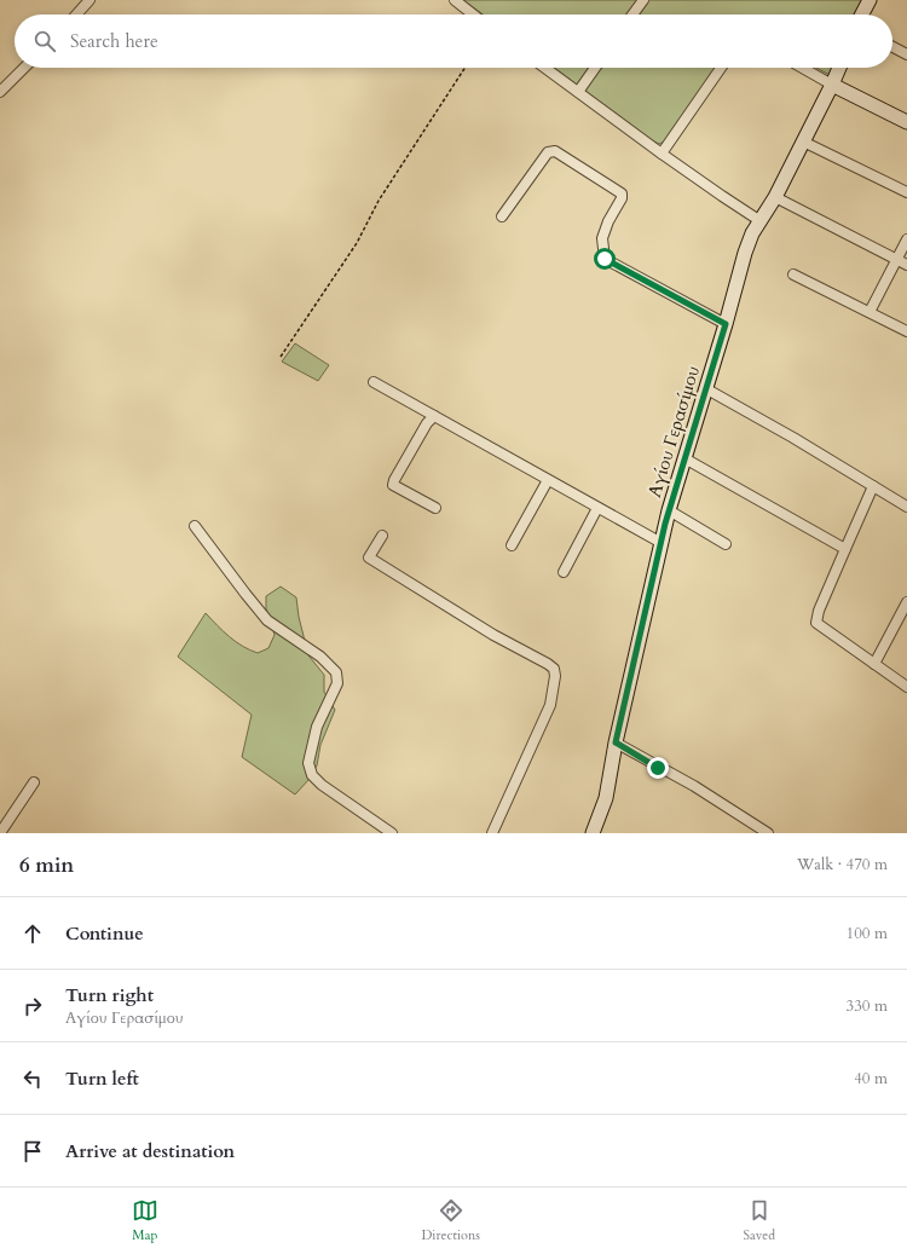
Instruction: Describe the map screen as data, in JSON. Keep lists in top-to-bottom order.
{
  "streets": {
    "street": ["Αγίου Γερασίμου"]
  },
  "page": {
    "search": "Search here",
    "heading": ["6 min", "Walk · 470 m"],
    "list": [
      ["Continue", "100 m"],
      ["Turn right", "Αγίου Γερασίμου", "330 m"],
      ["Turn left", "40 m"],
      "Arrive at destination"
    ],
    "nav": ["Map", "Directions", "Saved"]
  }
}
